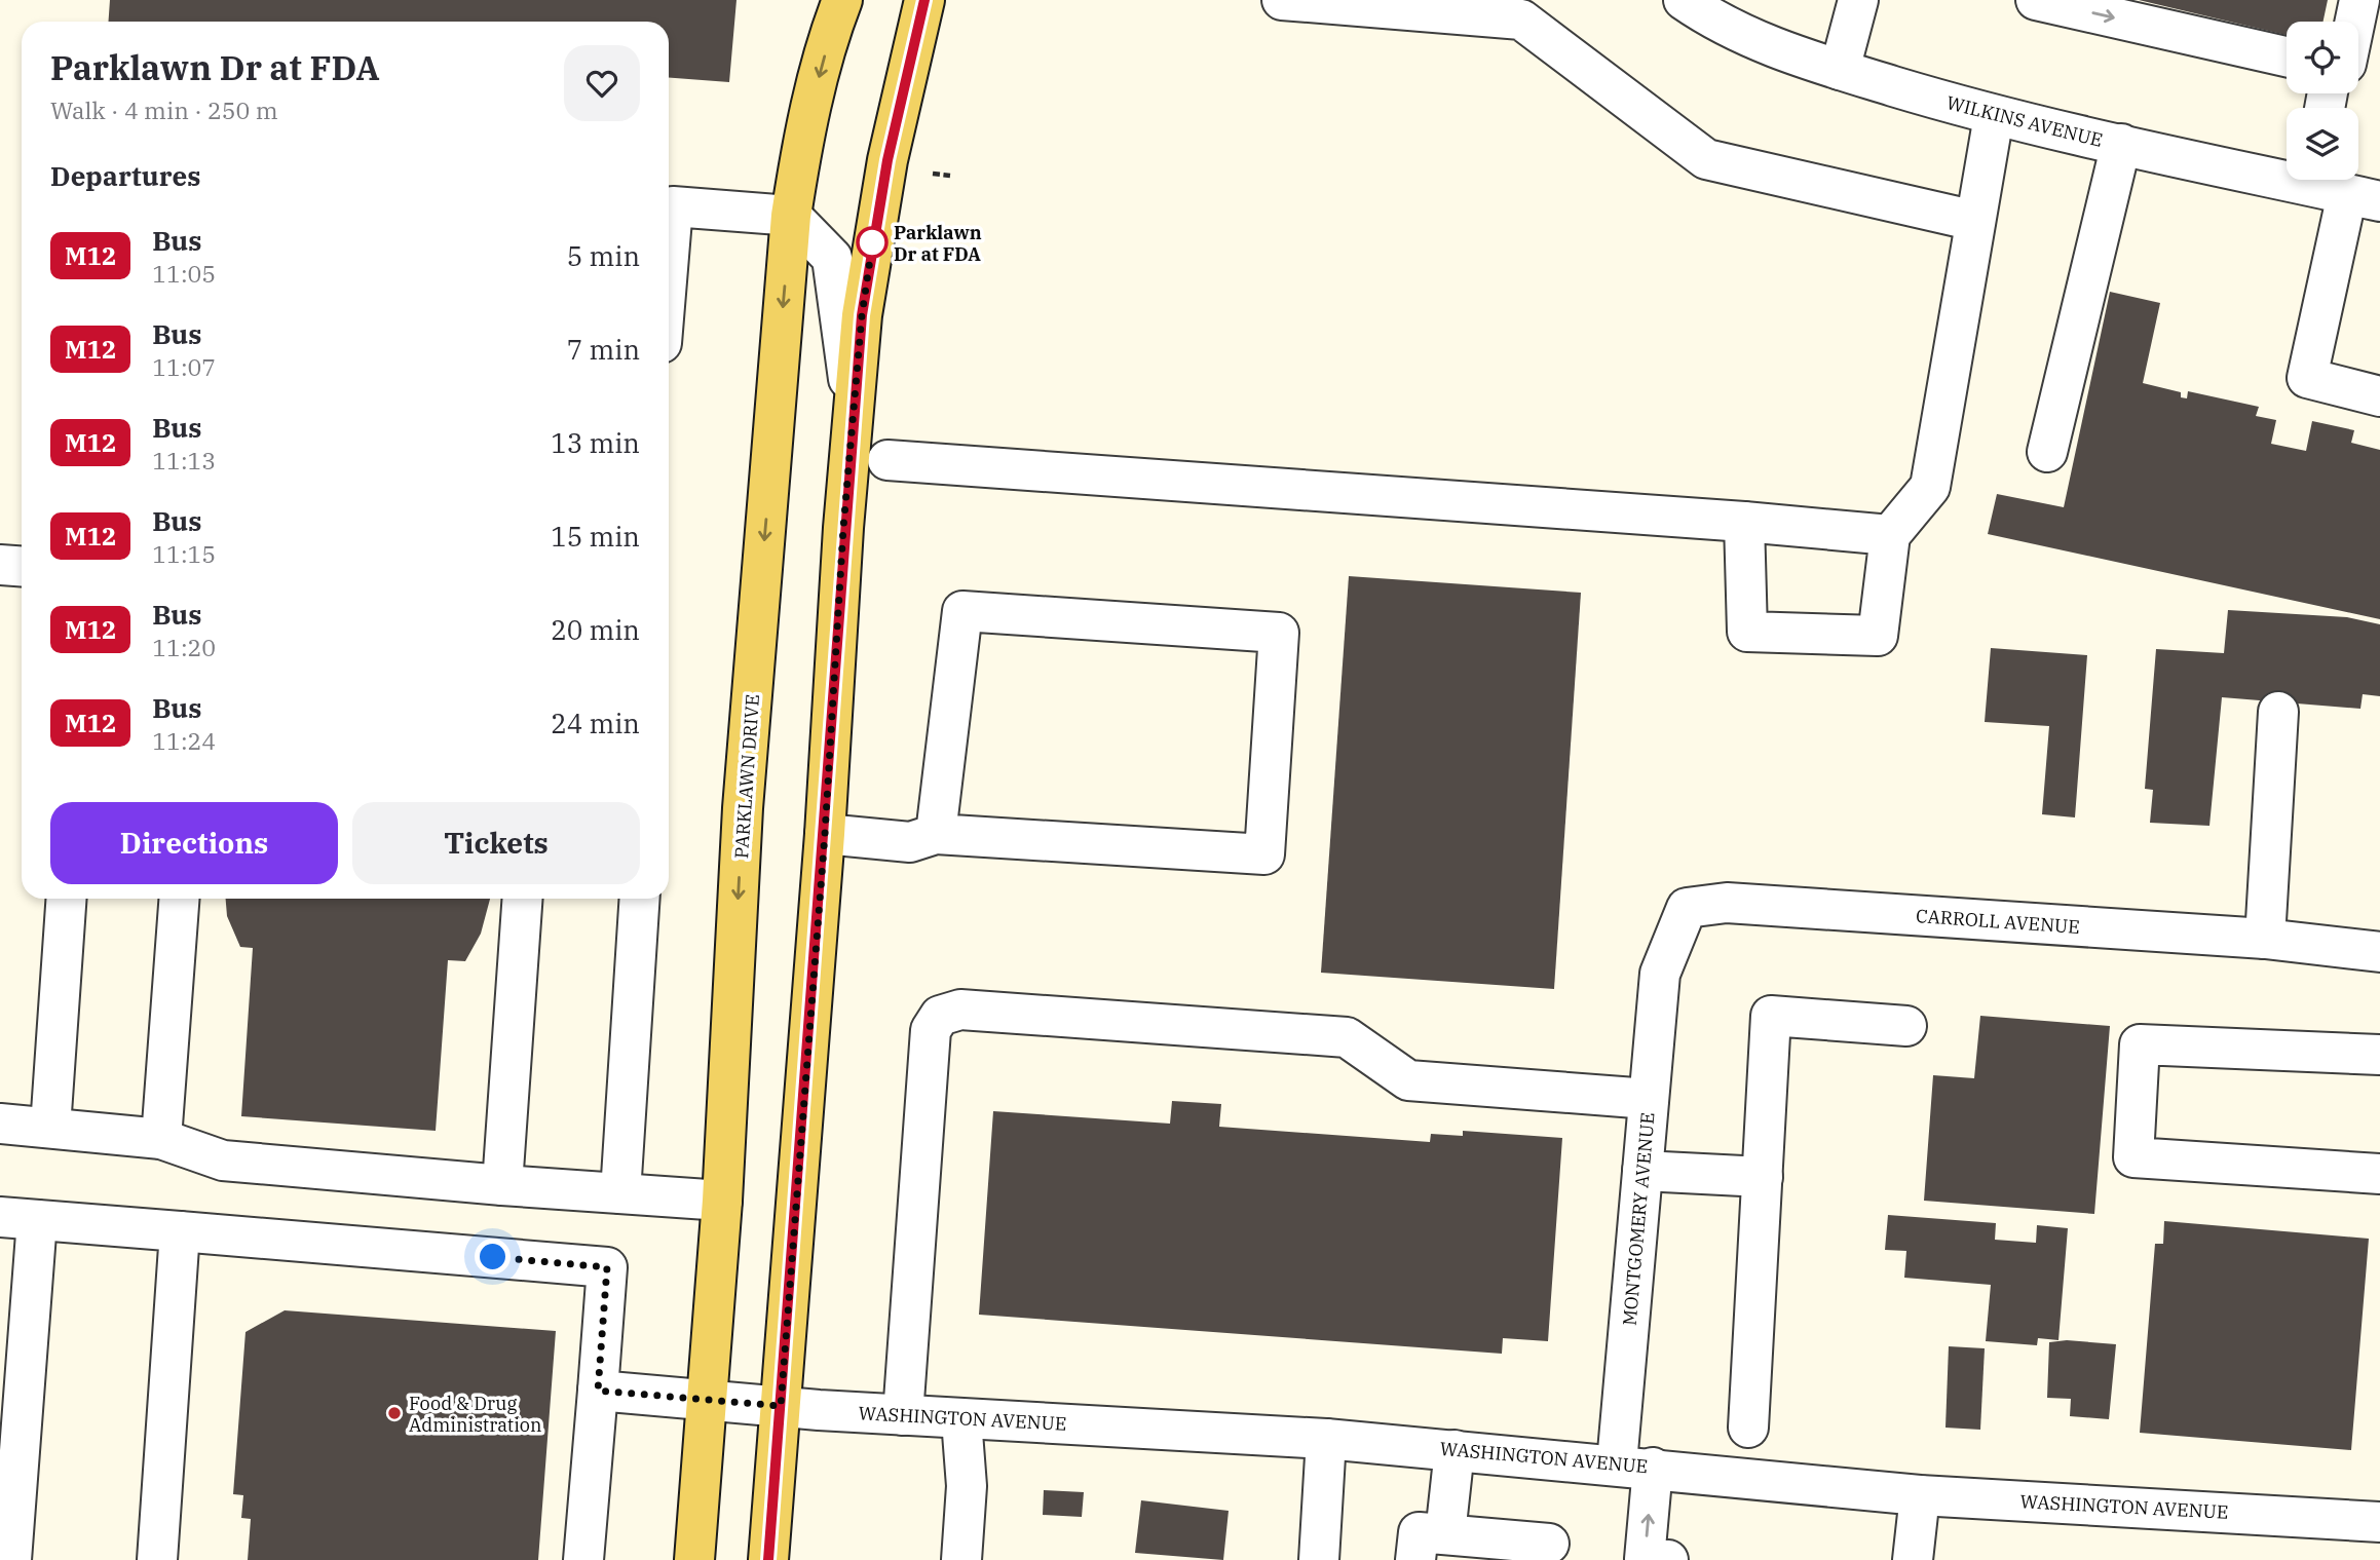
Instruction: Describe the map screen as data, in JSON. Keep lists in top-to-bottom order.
{
  "streets": {
    "main road": ["PARKLAWN DRIVE"],
    "street": [
      "WILKINS AVENUE",
      "CARROLL AVENUE",
      "MONTGOMERY AVENUE",
      "WASHINGTON AVENUE"
    ]
  },
  "crossings": [
    ["PARKLAWN DRIVE", "WASHINGTON AVENUE"],
    ["CARROLL AVENUE", "MONTGOMERY AVENUE"],
    ["MONTGOMERY AVENUE", "WASHINGTON AVENUE"]
  ],
  "places": ["Parklawn Dr at FDA", "Food & Drug Administration"],
  "lines": ["bus line M12"],
  "page": {
    "heading": [
      ["Parklawn Dr at FDA", "Walk · 4 min · 250 m"],
      "Departures"
    ],
    "list": [
      {
        "mark": "M12",
        "name": "Bus",
        "note": "11:05",
        "value": "5 min"
      },
      {
        "mark": "M12",
        "name": "Bus",
        "note": "11:07",
        "value": "7 min"
      },
      {
        "mark": "M12",
        "name": "Bus",
        "note": "11:13",
        "value": "13 min"
      },
      {
        "mark": "M12",
        "name": "Bus",
        "note": "11:15",
        "value": "15 min"
      },
      {
        "mark": "M12",
        "name": "Bus",
        "note": "11:20",
        "value": "20 min"
      },
      {
        "mark": "M12",
        "name": "Bus",
        "note": "11:24",
        "value": "24 min"
      }
    ],
    "buttons": ["Directions", "Tickets"]
  }
}
